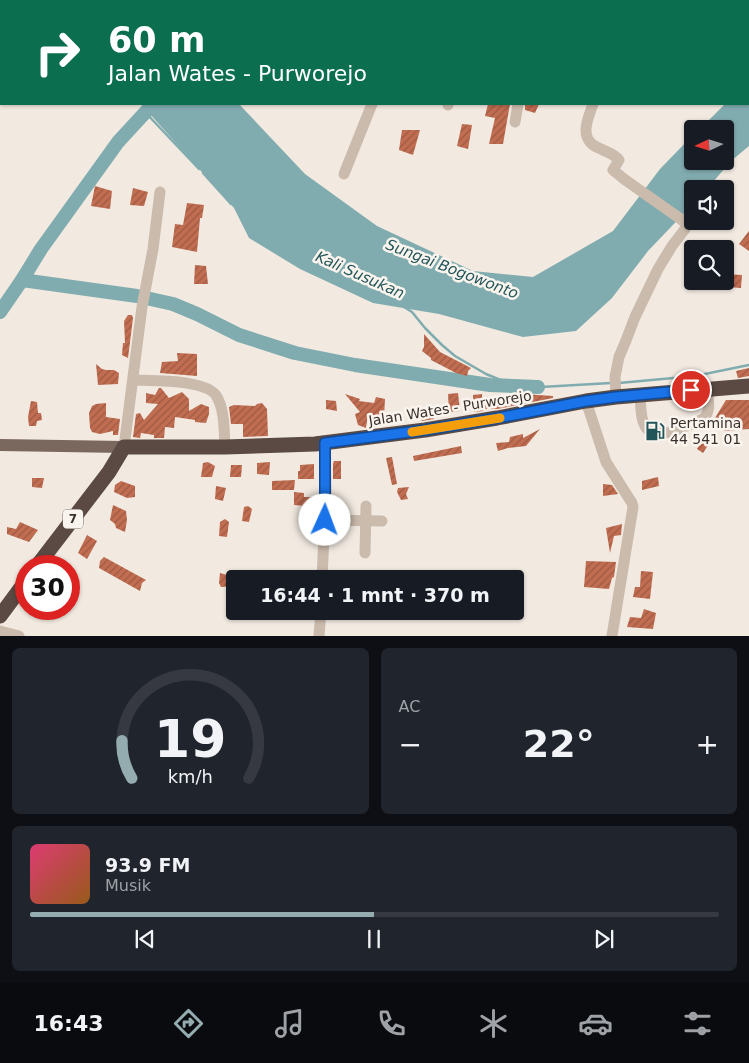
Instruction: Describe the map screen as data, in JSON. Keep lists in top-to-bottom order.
{
  "streets": {
    "highway": ["Jalan Wates - Purworejo", "7"]
  },
  "crossings": [
    ["Jalan Wates - Purworejo", "7"]
  ],
  "water": ["Sungai Bogowonto", "Kali Susukan"],
  "places": {
    "fuel station": ["Pertamina 44 541 01"]
  },
  "north": "left",
  "page": {
    "turn": ["60 m", "Jalan Wates - Purworejo"],
    "limit": "30",
    "trip": "16:44 · 1 mnt · 370 m",
    "tile": "AC",
    "heat": ["−", "22°", "+"],
    "song": ["93.9 FM", "Musik"],
    "tabs": "16:43",
    "gauge": ["19", "km/h"]
  }
}
